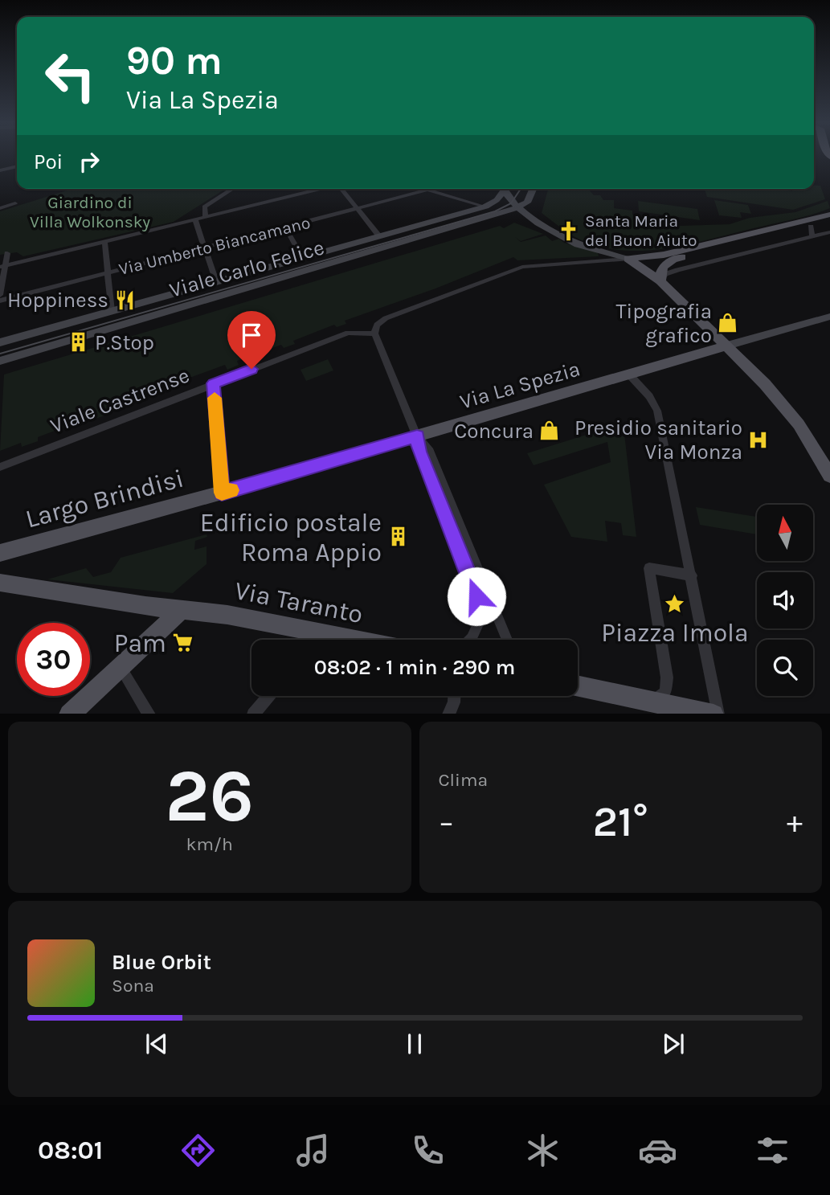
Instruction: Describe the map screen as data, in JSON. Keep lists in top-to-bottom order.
{
  "streets": {
    "main road": [
      "Viale Carlo Felice",
      "Via La Spezia",
      "Largo Brindisi",
      "Via Taranto"
    ],
    "street": ["Via Umberto Biancamano", "Viale Castrense"]
  },
  "crossings": [
    ["Via La Spezia", "Largo Brindisi"]
  ],
  "parks": ["Giardino di Villa Wolkonsky"],
  "places": {
    "church": ["Santa Maria del Buon Aiuto"],
    "restaurant": ["Hoppiness"],
    "shop": ["Tipografia grafico", "Concura"],
    "building": ["P.Stop", "Edificio postale Roma Appio"],
    "hospital": ["Presidio sanitario Via Monza"],
    "place": ["Piazza Imola"],
    "supermarket": ["Pam"]
  },
  "north": "top",
  "page": {
    "turn": ["90 m", "Via La Spezia"],
    "then": "Poi",
    "limit": "30",
    "trip": "08:02 · 1 min · 290 m",
    "tile": [
      ["26", "km/h"],
      "Clima"
    ],
    "heat": ["−", "21°", "+"],
    "song": ["Blue Orbit", "Sona"],
    "tabs": "08:01"
  }
}
